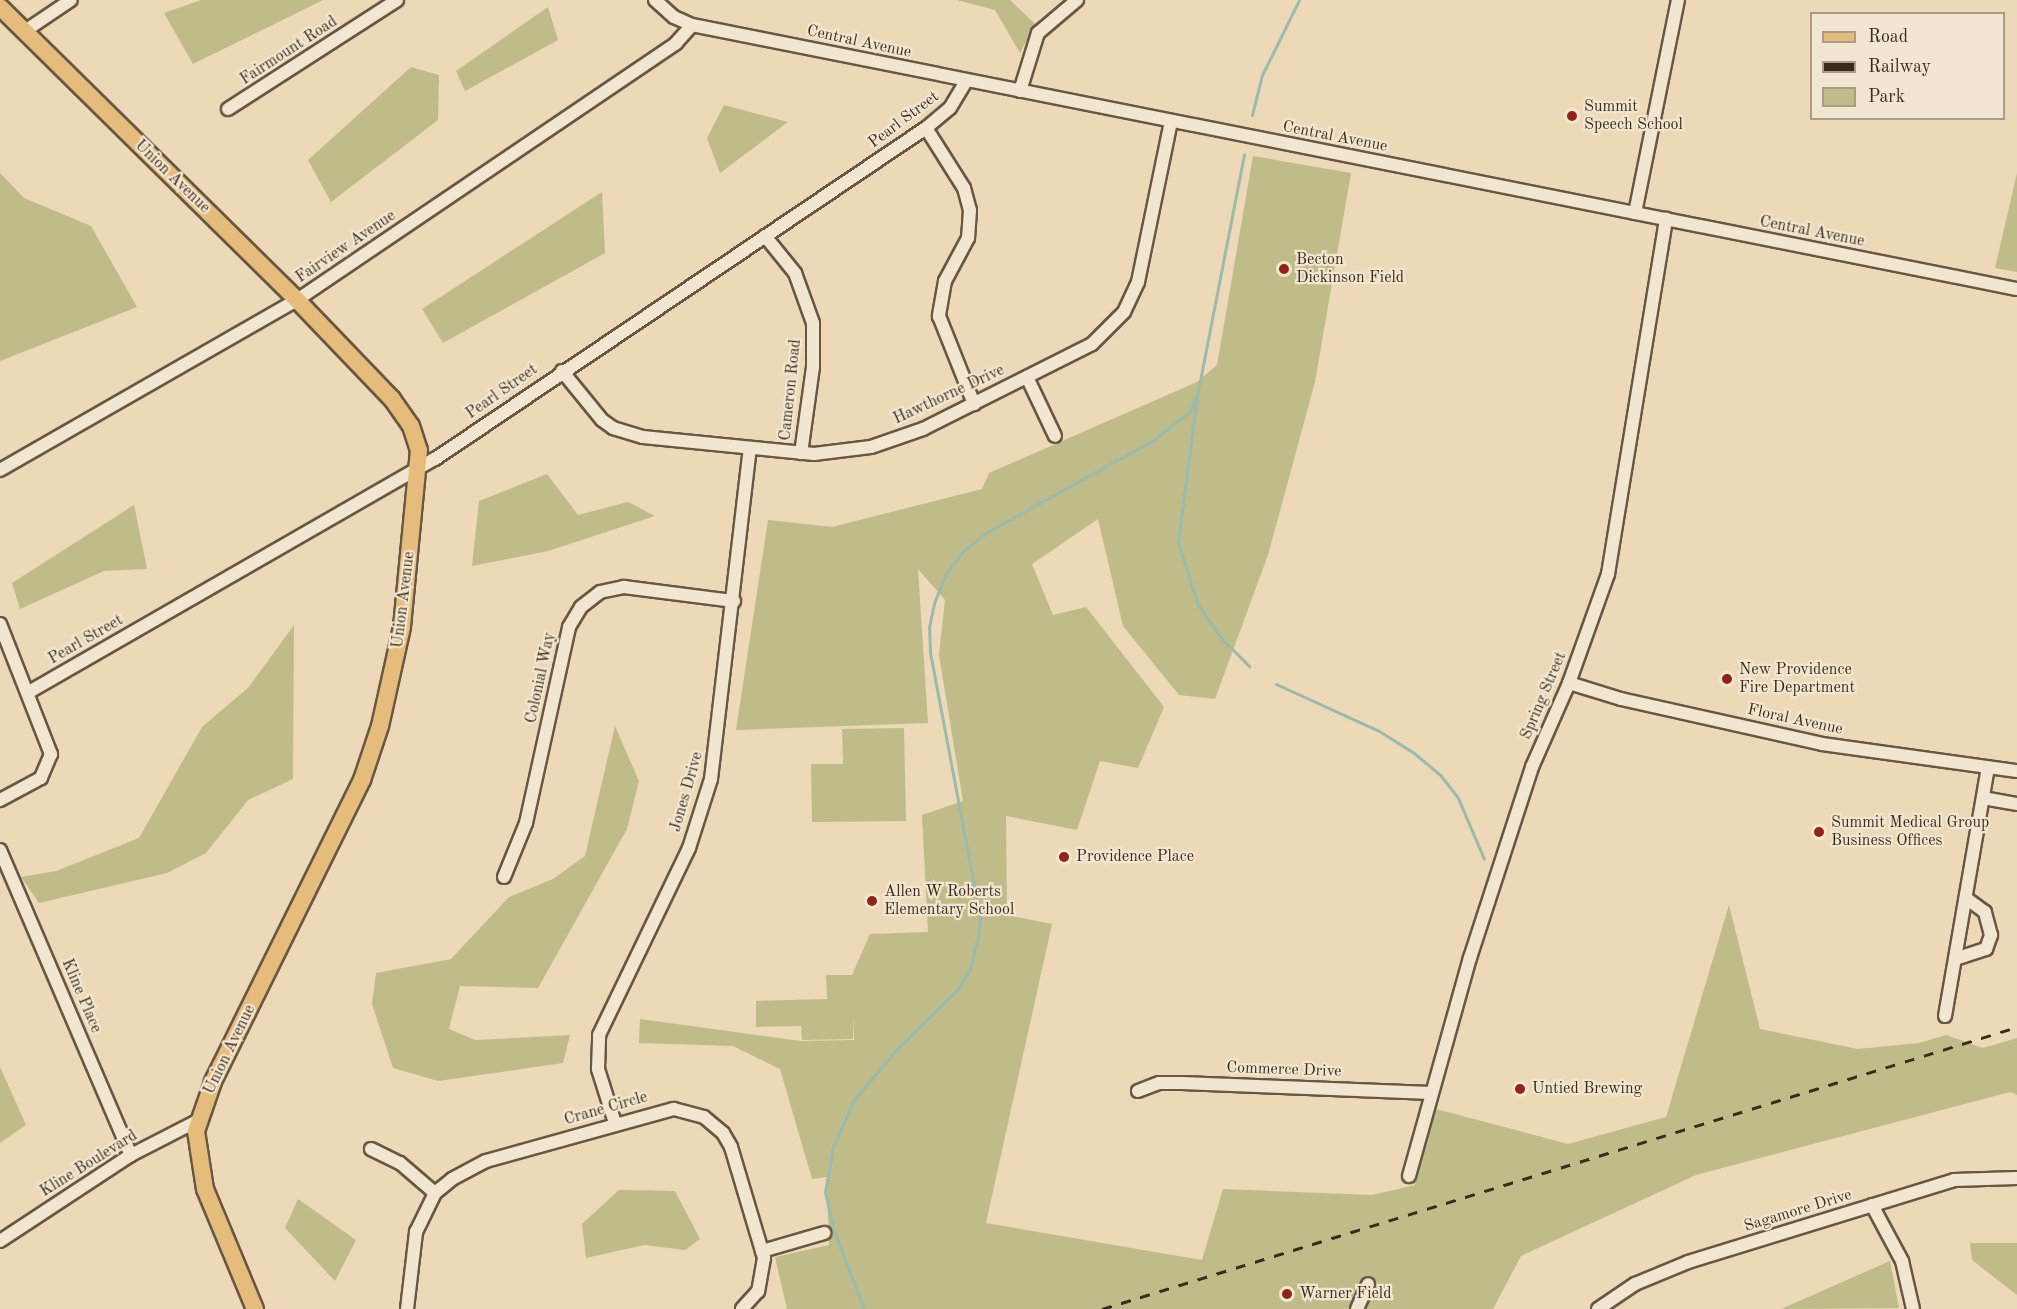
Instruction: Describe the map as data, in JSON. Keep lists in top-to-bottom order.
{
  "streets": {
    "main road": ["Union Avenue"],
    "street": [
      "Central Avenue",
      "Fairmount Road",
      "Pearl Street",
      "Fairview Avenue",
      "Cameron Road",
      "Hawthorne Drive",
      "Colonial Way",
      "Spring Street",
      "Floral Avenue",
      "Jones Drive",
      "Kline Place",
      "Commerce Drive",
      "Crane Circle",
      "Kline Boulevard",
      "Sagamore Drive"
    ]
  },
  "crossings": [
    ["Central Avenue", "Pearl Street"],
    ["Central Avenue", "Fairview Avenue"],
    ["Central Avenue", "Hawthorne Drive"],
    ["Central Avenue", "Spring Street"],
    ["Pearl Street", "Union Avenue"],
    ["Pearl Street", "Cameron Road"],
    ["Pearl Street", "Hawthorne Drive"],
    ["Union Avenue", "Fairview Avenue"],
    ["Union Avenue", "Kline Boulevard"],
    ["Cameron Road", "Hawthorne Drive"],
    ["Hawthorne Drive", "Jones Drive"],
    ["Colonial Way", "Jones Drive"],
    ["Spring Street", "Floral Avenue"],
    ["Spring Street", "Commerce Drive"],
    ["Jones Drive", "Crane Circle"],
    ["Kline Place", "Kline Boulevard"]
  ],
  "places": [
    "Summit Speech School",
    "Becton Dickinson Field",
    "New Providence Fire Department",
    "Summit Medical Group Business Offices",
    "Providence Place",
    "Allen W Roberts Elementary School",
    "Untied Brewing",
    "Warner Field"
  ],
  "legend": ["Road", "Railway", "Park"]
}
